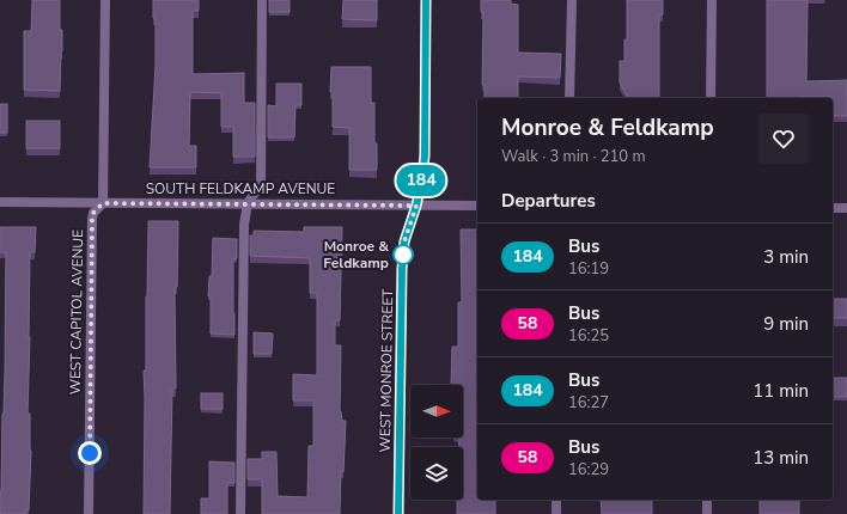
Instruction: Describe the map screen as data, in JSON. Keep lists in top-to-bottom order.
{
  "streets": {
    "street": ["SOUTH FELDKAMP AVENUE", "WEST CAPITOL AVENUE", "WEST MONROE STREET"]
  },
  "crossings": [
    ["SOUTH FELDKAMP AVENUE", "WEST CAPITOL AVENUE"],
    ["SOUTH FELDKAMP AVENUE", "WEST MONROE STREET"]
  ],
  "places": ["Monroe & Feldkamp"],
  "lines": ["bus line 184"],
  "north": "right",
  "page": {
    "on_map": "184",
    "heading": [
      ["Monroe & Feldkamp", "Walk · 3 min · 210 m"],
      "Departures"
    ],
    "list": [
      {
        "mark": "184",
        "name": "Bus",
        "note": "16:19",
        "value": "3 min"
      },
      {
        "mark": "58",
        "name": "Bus",
        "note": "16:25",
        "value": "9 min"
      },
      {
        "mark": "184",
        "name": "Bus",
        "note": "16:27",
        "value": "11 min"
      },
      {
        "mark": "58",
        "name": "Bus",
        "note": "16:29",
        "value": "13 min"
      }
    ]
  }
}
